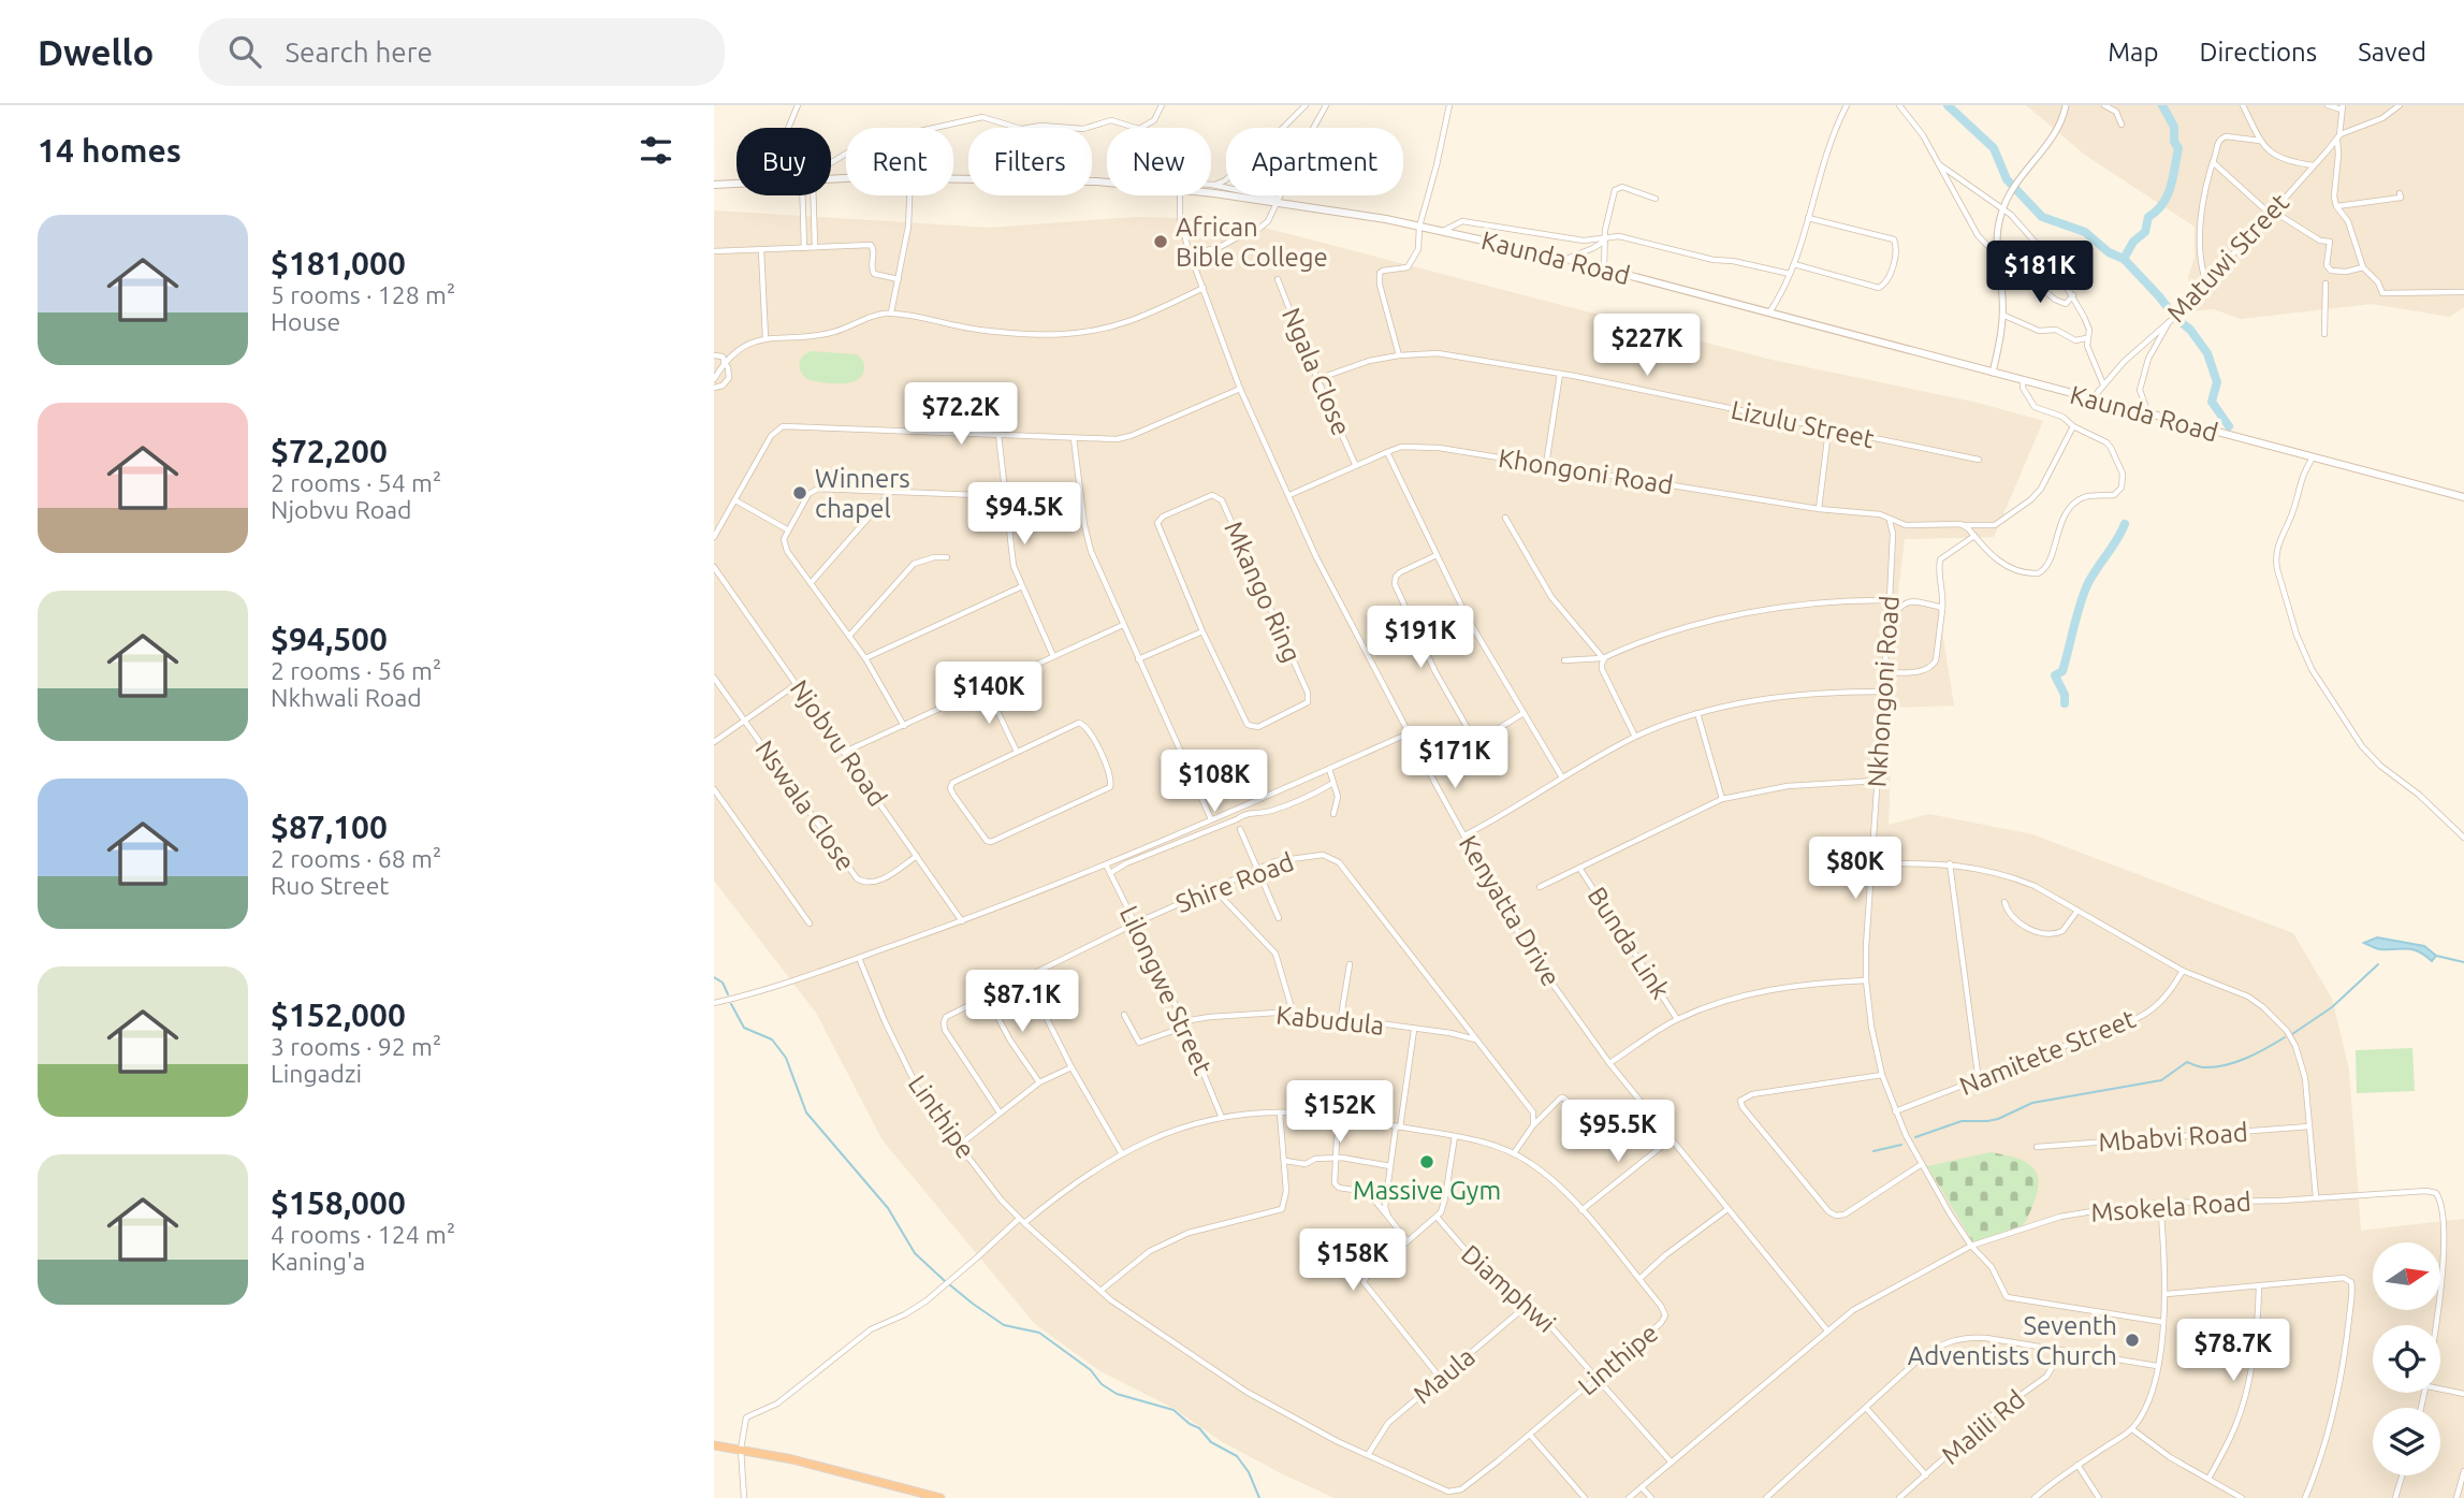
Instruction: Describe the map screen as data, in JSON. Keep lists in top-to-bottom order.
{
  "streets": {
    "main road": ["Kaunda Road"],
    "street": [
      "Matuwi Street",
      "Ngala Close",
      "Lizulu Street",
      "Khongoni Road",
      "Mkango Ring",
      "Nkhongoni Road",
      "Njobvu Road",
      "Nswala Close",
      "Shire Road",
      "Kenyatta Drive",
      "Bunda Link",
      "Lilongwe Street",
      "Kabudula",
      "Namitete Street",
      "Linthipe",
      "Mbabvi Road",
      "Msokela Road",
      "Diamphwi",
      "Maula",
      "Malili Rd"
    ]
  },
  "crossings": [
    ["Kaunda Road", "Matuwi Street"],
    ["Ngala Close", "Lizulu Street"],
    ["Ngala Close", "Khongoni Road"],
    ["Khongoni Road", "Nkhongoni Road"],
    ["Khongoni Road", "Kenyatta Drive"],
    ["Nkhongoni Road", "Namitete Street"],
    ["Nkhongoni Road", "Msokela Road"],
    ["Njobvu Road", "Nswala Close"],
    ["Shire Road", "Lilongwe Street"],
    ["Shire Road", "Kabudula"],
    ["Kenyatta Drive", "Msokela Road"],
    ["Lilongwe Street", "Kabudula"],
    ["Lilongwe Street", "Linthipe"],
    ["Linthipe", "Diamphwi"],
    ["Linthipe", "Maula"],
    ["Msokela Road", "Diamphwi"],
    ["Diamphwi", "Maula"]
  ],
  "places": [
    "African Bible College",
    "Winners chapel",
    "Massive Gym",
    "Seventh Adventists Church"
  ],
  "north": "right",
  "page": {
    "header": "Dwello",
    "search": "Search here",
    "nav": ["Map", "Directions", "Saved"],
    "heading": "14 homes",
    "chip": [
      "Buy",
      "Rent",
      "Filters",
      "New",
      "Apartment"
    ],
    "list": [
      {
        "name": "$181,000",
        "note": "5 rooms · 128 m² · House"
      },
      {
        "name": "$72,200",
        "note": "2 rooms · 54 m² · Njobvu Road"
      },
      {
        "name": "$94,500",
        "note": "2 rooms · 56 m² · Nkhwali Road"
      },
      {
        "name": "$87,100",
        "note": "2 rooms · 68 m² · Ruo Street"
      },
      {
        "name": "$152,000",
        "note": "3 rooms · 92 m² · Lingadzi"
      },
      {
        "name": "$158,000",
        "note": "4 rooms · 124 m² · Kaning'a"
      }
    ],
    "price": [
      "$181K",
      "$227K",
      "$72.2K",
      "$94.5K",
      "$191K",
      "$140K",
      "$171K",
      "$108K",
      "$80K",
      "$87.1K",
      "$152K",
      "$95.5K",
      "$158K",
      "$78.7K"
    ]
  }
}
